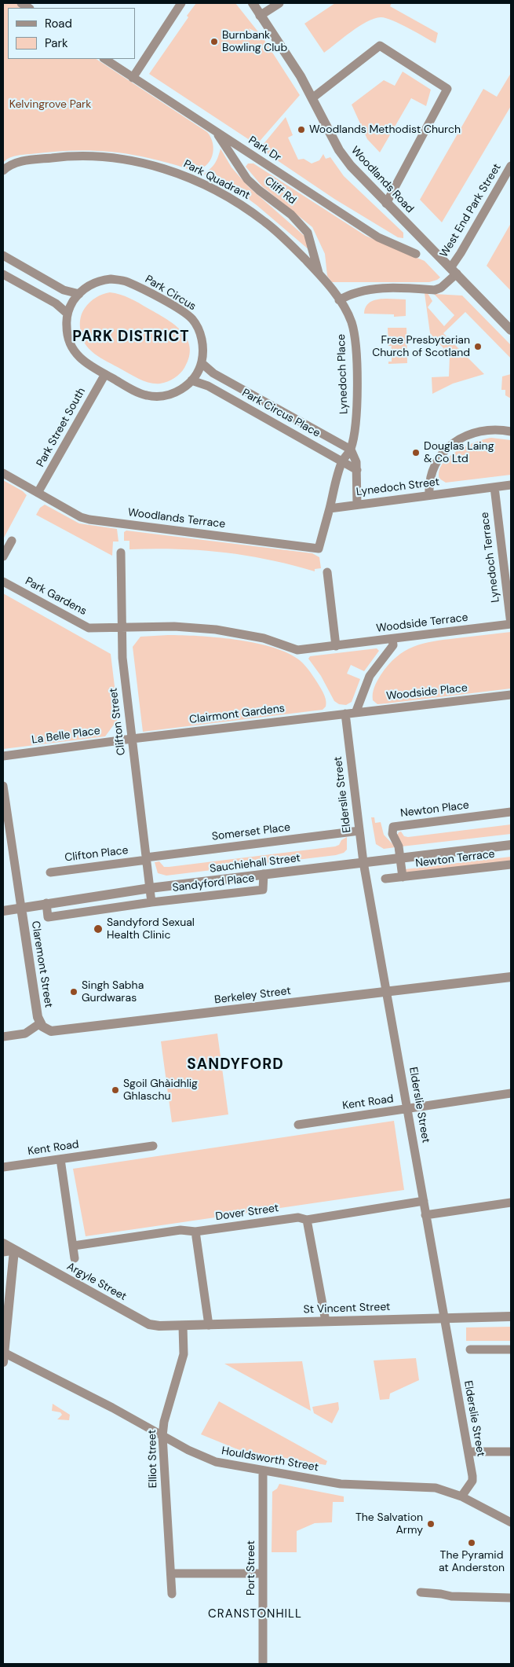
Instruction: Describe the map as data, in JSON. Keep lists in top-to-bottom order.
{
  "streets": {
    "street": [
      "Park Dr",
      "Park Quadrant",
      "Woodlands Road",
      "Cliff Rd",
      "West End Park Street",
      "Park Circus",
      "Lynedoch Place",
      "Park Circus Place",
      "Park Street South",
      "Lynedoch Street",
      "Woodlands Terrace",
      "Lynedoch Terrace",
      "Park Gardens",
      "Woodside Terrace",
      "Woodside Place",
      "Clairmont Gardens",
      "Clifton Street",
      "La Belle Place",
      "Elderslie Street",
      "Newton Place",
      "Somerset Place",
      "Clifton Place",
      "Newton Terrace",
      "Sauchiehall Street",
      "Sandyford Place",
      "Claremont Street",
      "Berkeley Street",
      "Kent Road",
      "Dover Street",
      "Argyle Street",
      "St Vincent Street",
      "Elliot Street",
      "Houldsworth Street",
      "Port Street"
    ]
  },
  "crossings": [
    ["Park Dr", "Cliff Rd"],
    ["Park Quadrant", "Cliff Rd"],
    ["Park Quadrant", "West End Park Street"],
    ["Park Quadrant", "Lynedoch Place"],
    ["Woodlands Road", "West End Park Street"],
    ["West End Park Street", "Lynedoch Place"],
    ["Park Circus", "Park Circus Place"],
    ["Park Circus", "Park Street South"],
    ["Lynedoch Place", "Park Circus Place"],
    ["Lynedoch Place", "Lynedoch Street"],
    ["Lynedoch Place", "Woodlands Terrace"],
    ["Park Circus Place", "Park Street South"],
    ["Park Street South", "Woodlands Terrace"],
    ["Lynedoch Street", "Woodlands Terrace"],
    ["Lynedoch Street", "Lynedoch Terrace"],
    ["Lynedoch Terrace", "Woodside Terrace"],
    ["Park Gardens", "Woodside Terrace"],
    ["Park Gardens", "Clifton Street"],
    ["Woodside Place", "Clairmont Gardens"],
    ["Woodside Place", "Elderslie Street"],
    ["Clairmont Gardens", "Clifton Street"],
    ["Clairmont Gardens", "La Belle Place"],
    ["Clairmont Gardens", "Elderslie Street"],
    ["Clifton Street", "La Belle Place"],
    ["Clifton Street", "Somerset Place"],
    ["Clifton Street", "Clifton Place"],
    ["Clifton Street", "Sauchiehall Street"],
    ["Elderslie Street", "Somerset Place"],
    ["Elderslie Street", "Sauchiehall Street"],
    ["Elderslie Street", "Berkeley Street"],
    ["Elderslie Street", "Kent Road"],
    ["Elderslie Street", "Dover Street"],
    ["Elderslie Street", "St Vincent Street"],
    ["Elderslie Street", "Houldsworth Street"],
    ["Newton Place", "Newton Terrace"],
    ["Newton Place", "Sauchiehall Street"],
    ["Somerset Place", "Clifton Place"],
    ["Newton Terrace", "Sauchiehall Street"],
    ["Sauchiehall Street", "Sandyford Place"],
    ["Sauchiehall Street", "Claremont Street"],
    ["Claremont Street", "Berkeley Street"],
    ["Argyle Street", "St Vincent Street"],
    ["Argyle Street", "Elliot Street"],
    ["St Vincent Street", "Elliot Street"],
    ["Elliot Street", "Houldsworth Street"],
    ["Houldsworth Street", "Port Street"]
  ],
  "districts": ["PARK DISTRICT", "SANDYFORD", "CRANSTONHILL"],
  "parks": ["Kelvingrove Park"],
  "places": [
    "Burnbank Bowling Club",
    "Woodlands Methodist Church",
    "Free Presbyterian Church of Scotland",
    "Douglas Laing & Co Ltd",
    "Sandyford Sexual Health Clinic",
    "Singh Sabha Gurdwaras",
    "Sgoil Ghàidhlig Ghlaschu",
    "The Salvation Army",
    "The Pyramid at Anderston"
  ],
  "legend": ["Road", "Park"]
}
